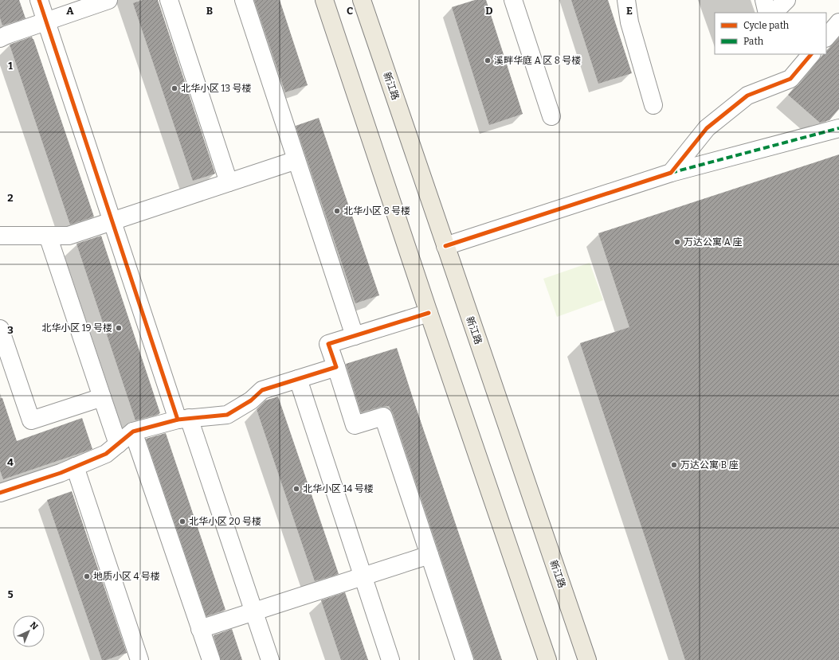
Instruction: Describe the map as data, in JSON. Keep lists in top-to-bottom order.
{
  "streets": {
    "main road": ["新江路"]
  },
  "places": [
    "溪畔华庭 A 区 8 号楼",
    "北华小区 13 号楼",
    "北华小区 8 号楼",
    "万达公寓 A 座",
    "北华小区 19 号楼",
    "万达公寓 B 座",
    "北华小区 14 号楼",
    "北华小区 20 号楼",
    "地质小区 4 号楼"
  ],
  "legend": ["Cycle path", "Path"],
  "north": "top right",
  "grid": {
    "columns": [
      "A",
      "B",
      "C",
      "D",
      "E"
    ],
    "rows": [
      "1",
      "2",
      "3",
      "4",
      "5"
    ]
  }
}
